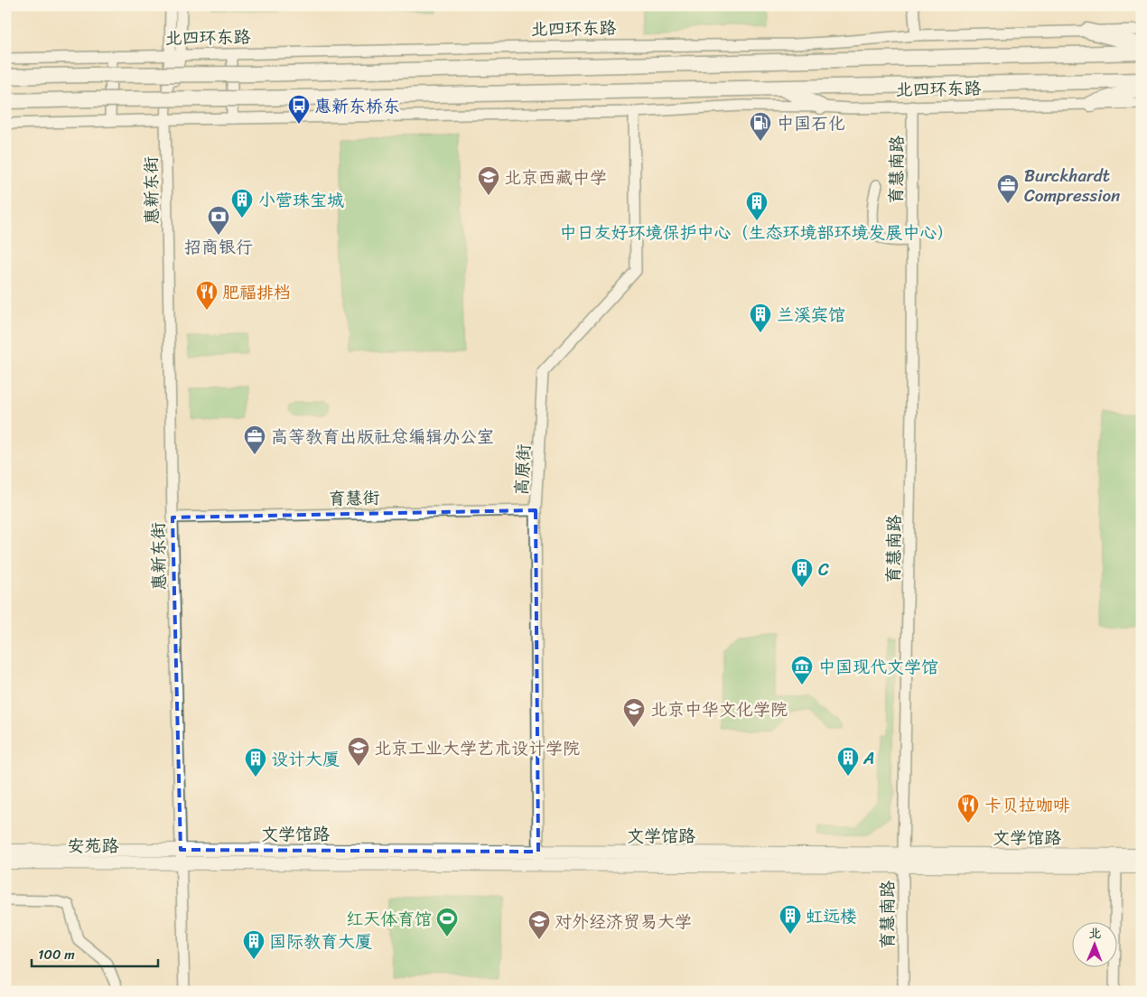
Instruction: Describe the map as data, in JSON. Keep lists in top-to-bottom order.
{
  "streets": {
    "highway": ["北四环东路"],
    "main road": ["文学馆路", "安苑路"],
    "street": [
      "育慧南路",
      "惠新东街",
      "高原街",
      "育慧街"
    ]
  },
  "crossings": [
    ["北四环东路", "育慧南路"],
    ["北四环东路", "惠新东街"],
    ["北四环东路", "高原街"],
    ["育慧南路", "文学馆路"],
    ["惠新东街", "育慧街"],
    ["惠新东街", "文学馆路"],
    ["惠新东街", "安苑路"],
    ["高原街", "育慧街"],
    ["高原街", "文学馆路"],
    ["文学馆路", "安苑路"]
  ],
  "places": {
    "bus stop": ["惠新东桥东"],
    "fuel station": ["中国石化"],
    "school or university": [
      "北京西藏中学",
      "北京中华文化学院",
      "北京工业大学艺术设计学院",
      "对外经济贸易大学"
    ],
    "office": ["Burckhardt Compression", "高等教育出版社总编辑办公室"],
    "building": [
      "小营珠宝城",
      "中日友好环境保护中心（生态环境部环境发展中心）",
      "兰溪宾馆",
      "C",
      "A",
      "设计大厦",
      "虹远楼",
      "国际教育大厦"
    ],
    "bank": ["招商银行"],
    "restaurant": ["肥福排档", "卡贝拉咖啡"],
    "museum": ["中国现代文学馆"],
    "sports": ["红天体育馆"]
  },
  "scale_bar": "100 m",
  "north": "top"
}
